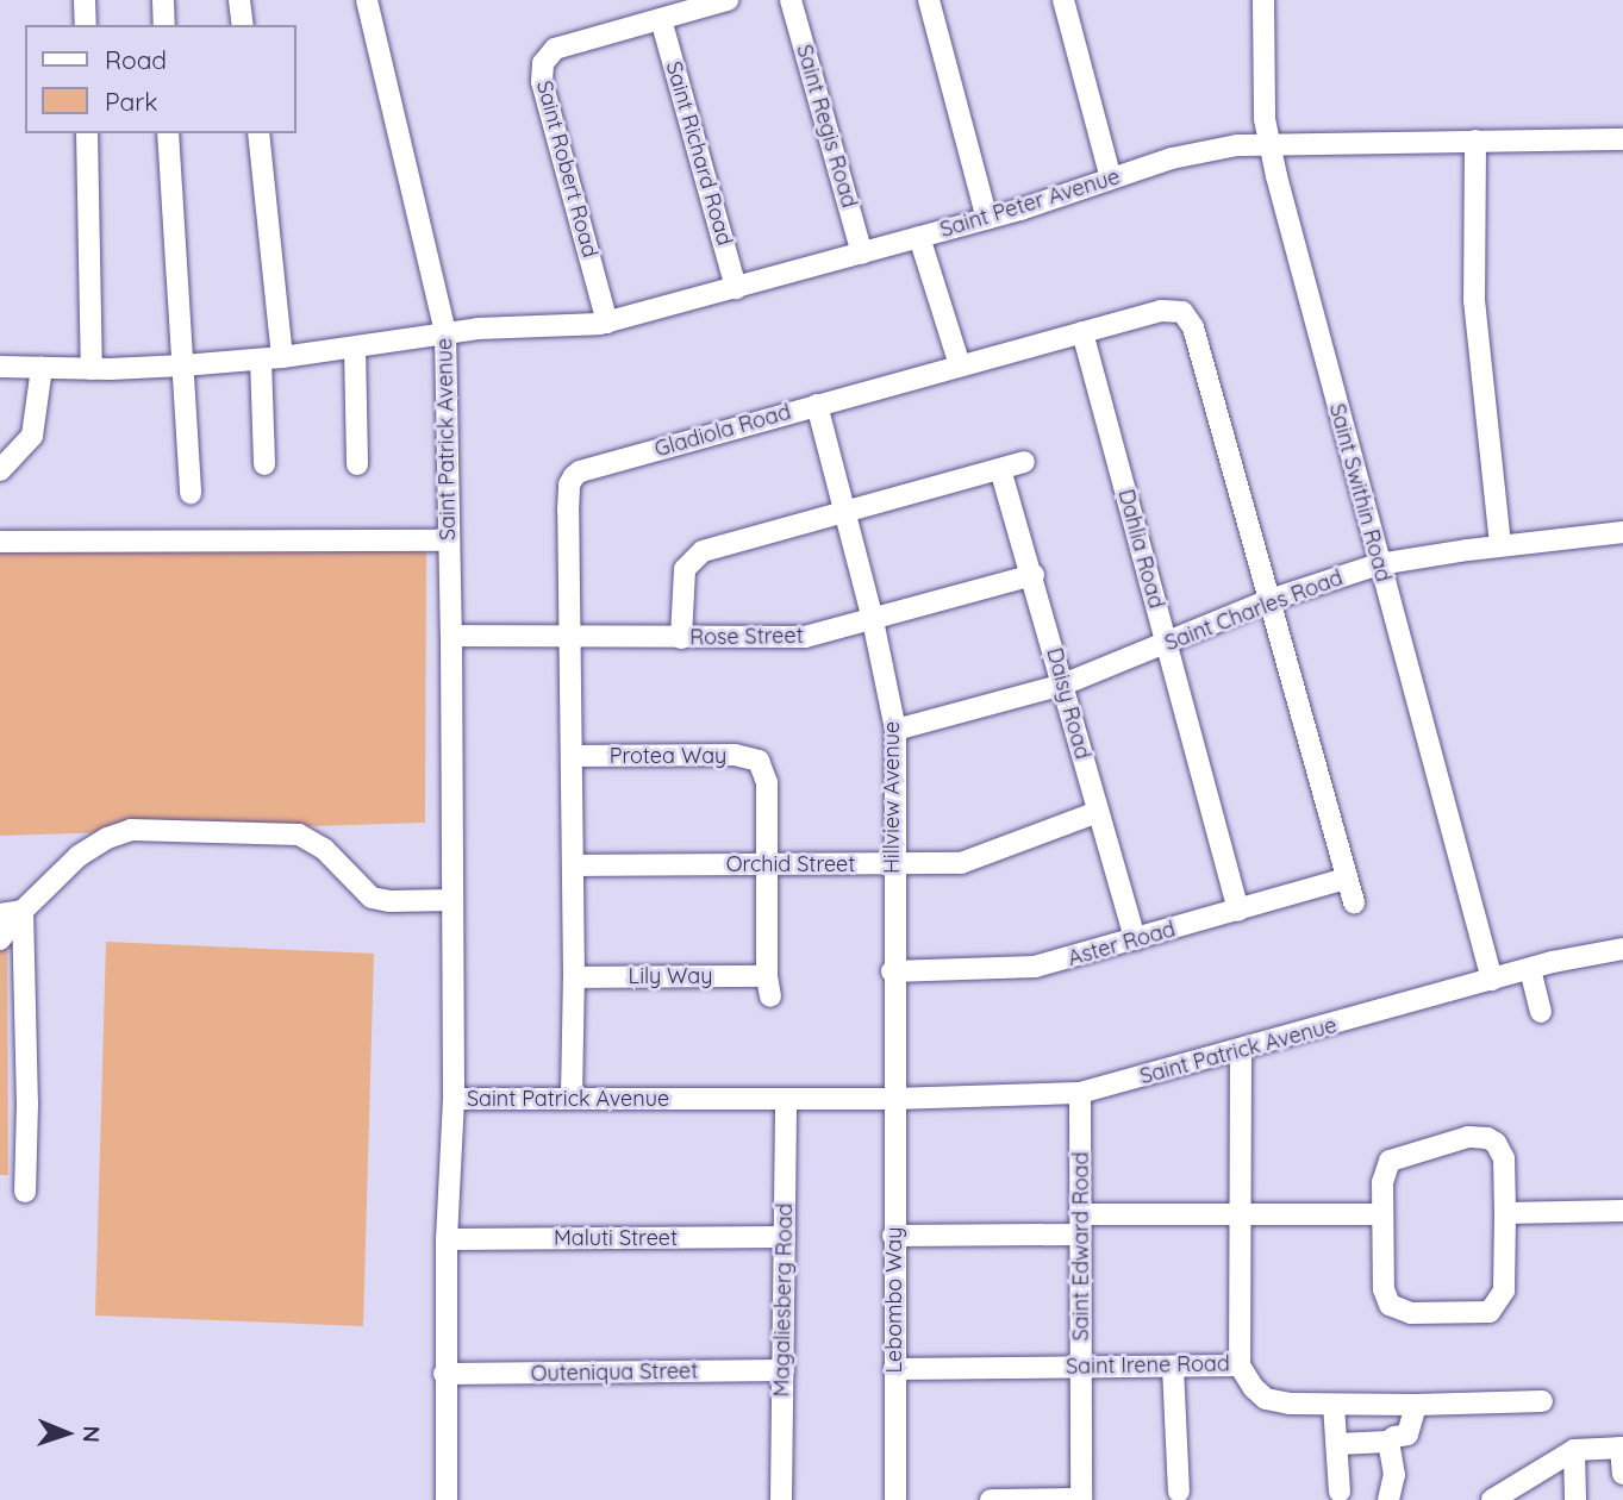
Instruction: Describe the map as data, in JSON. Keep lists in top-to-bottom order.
{
  "streets": {
    "street": [
      "Saint Regis Road",
      "Saint Richard Road",
      "Saint Robert Road",
      "Saint Peter Avenue",
      "Gladiola Road",
      "Saint Patrick Avenue",
      "Saint Swithin Road",
      "Dahlia Road",
      "Saint Charles Road",
      "Rose Street",
      "Daisy Road",
      "Protea Way",
      "Hillview Avenue",
      "Orchid Street",
      "Aster Road",
      "Lily Way",
      "Maluti Street",
      "Saint Edward Road",
      "Magaliesberg Road",
      "Lebombo Way",
      "Saint Irene Road",
      "Outeniqua Street"
    ]
  },
  "crossings": [
    ["Saint Regis Road", "Saint Peter Avenue"],
    ["Saint Richard Road", "Saint Robert Road"],
    ["Saint Richard Road", "Saint Peter Avenue"],
    ["Saint Robert Road", "Saint Peter Avenue"],
    ["Saint Peter Avenue", "Saint Patrick Avenue"],
    ["Saint Peter Avenue", "Saint Swithin Road"],
    ["Gladiola Road", "Saint Patrick Avenue"],
    ["Gladiola Road", "Dahlia Road"],
    ["Gladiola Road", "Saint Charles Road"],
    ["Gladiola Road", "Rose Street"],
    ["Gladiola Road", "Protea Way"],
    ["Gladiola Road", "Hillview Avenue"],
    ["Gladiola Road", "Orchid Street"],
    ["Gladiola Road", "Lily Way"],
    ["Saint Patrick Avenue", "Saint Swithin Road"],
    ["Saint Patrick Avenue", "Rose Street"],
    ["Saint Patrick Avenue", "Hillview Avenue"],
    ["Saint Patrick Avenue", "Saint Edward Road"],
    ["Saint Patrick Avenue", "Magaliesberg Road"],
    ["Saint Patrick Avenue", "Lebombo Way"],
    ["Saint Patrick Avenue", "Saint Irene Road"],
    ["Saint Swithin Road", "Saint Charles Road"],
    ["Dahlia Road", "Saint Charles Road"],
    ["Dahlia Road", "Aster Road"],
    ["Saint Charles Road", "Daisy Road"],
    ["Saint Charles Road", "Hillview Avenue"],
    ["Rose Street", "Daisy Road"],
    ["Rose Street", "Hillview Avenue"],
    ["Daisy Road", "Orchid Street"],
    ["Daisy Road", "Aster Road"],
    ["Protea Way", "Orchid Street"],
    ["Protea Way", "Lily Way"],
    ["Hillview Avenue", "Orchid Street"],
    ["Hillview Avenue", "Aster Road"],
    ["Hillview Avenue", "Lebombo Way"],
    ["Orchid Street", "Lily Way"],
    ["Maluti Street", "Magaliesberg Road"],
    ["Saint Edward Road", "Saint Irene Road"],
    ["Magaliesberg Road", "Outeniqua Street"],
    ["Lebombo Way", "Saint Irene Road"]
  ],
  "legend": ["Road", "Park"],
  "north": "right"
}
